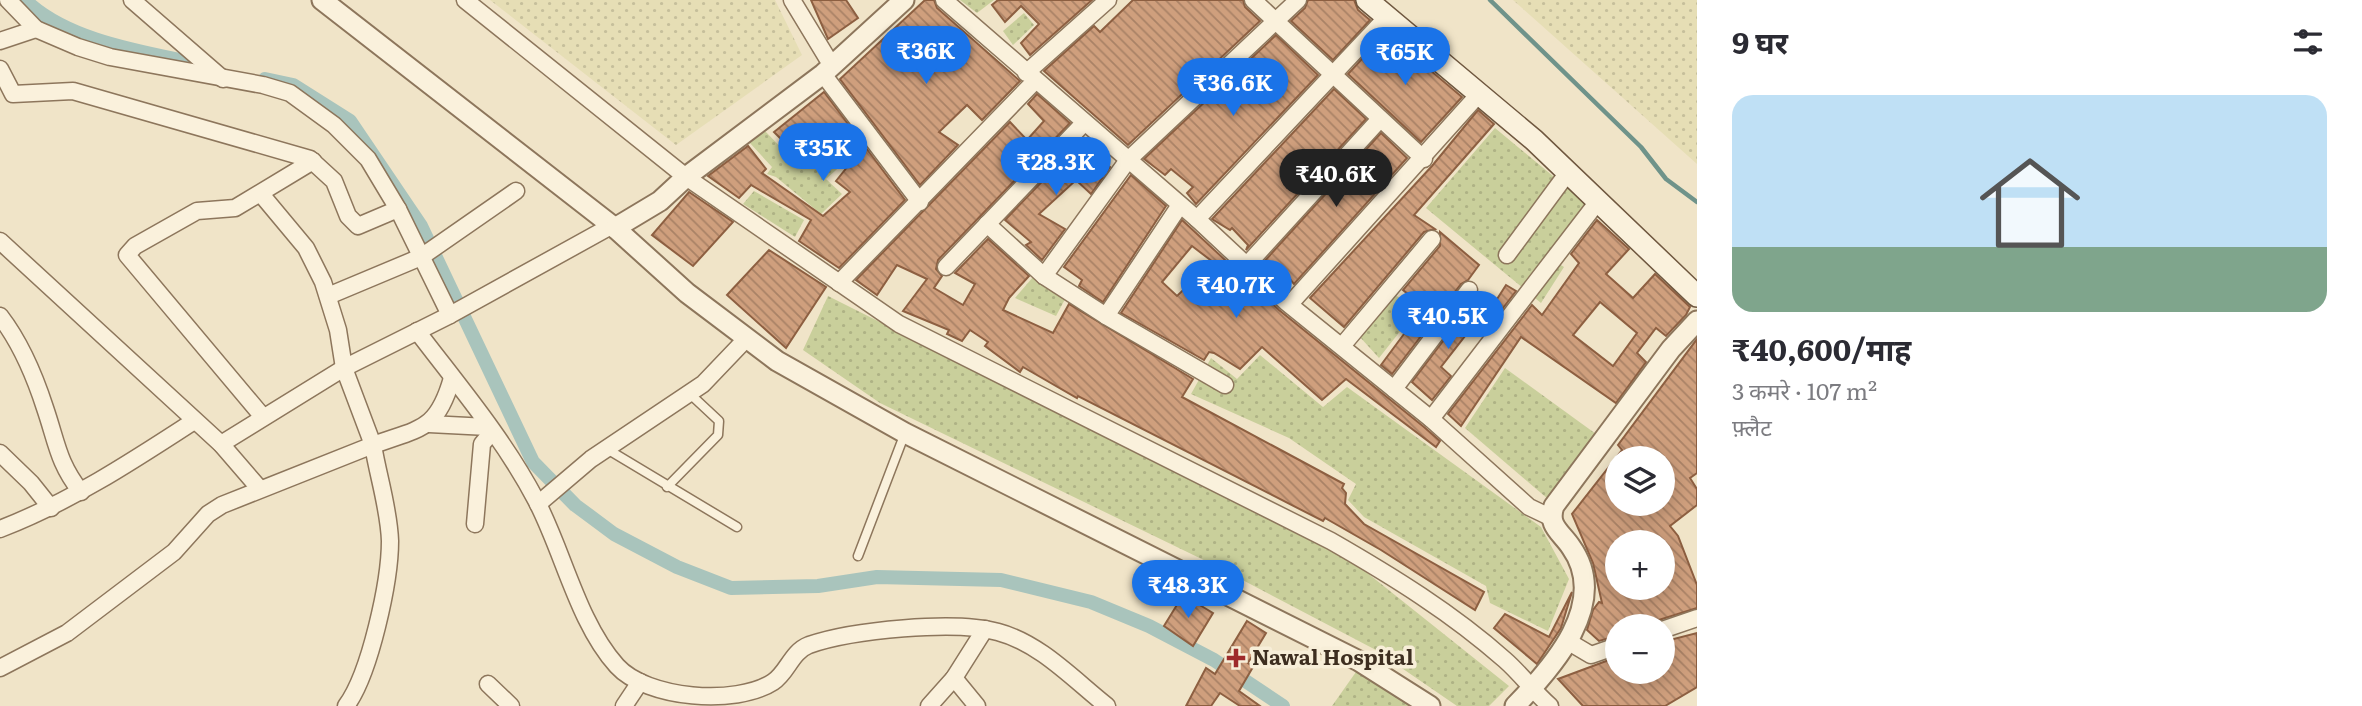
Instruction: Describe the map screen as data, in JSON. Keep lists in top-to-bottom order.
{
  "places": {
    "health": ["Nawal Hospital"]
  },
  "page": {
    "heading": "9 घर",
    "price": [
      "₹36K",
      "₹65K",
      "₹36.6K",
      "₹35K",
      "₹28.3K",
      "₹40.6K",
      "₹40.7K",
      "₹40.5K",
      "₹48.3K"
    ],
    "list": [
      {
        "name": "₹40,600/माह",
        "note": "3 कमरे · 107 m² · फ़्लैट"
      }
    ],
    "map_buttons": ["+", "−"]
  }
}
